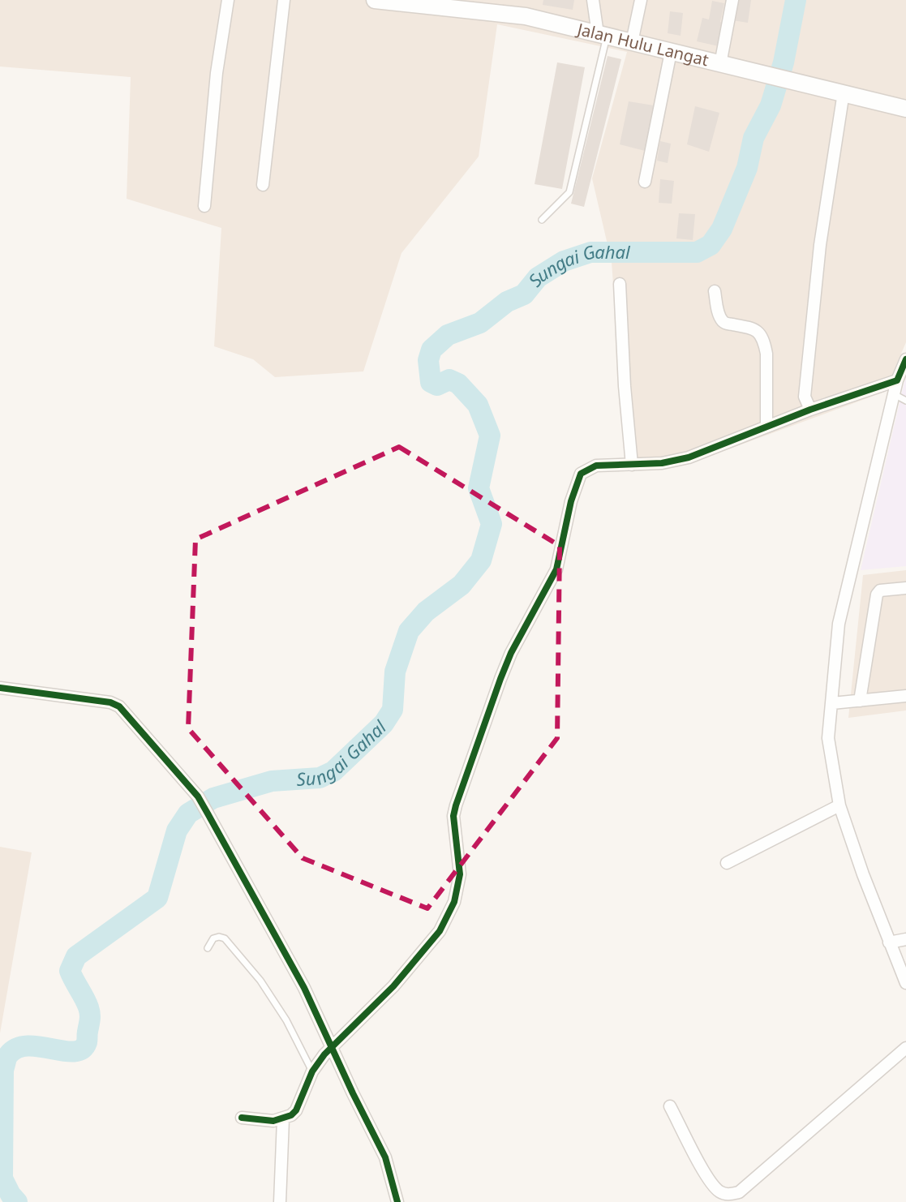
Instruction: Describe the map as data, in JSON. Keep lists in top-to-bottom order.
{
  "streets": {
    "street": ["Jalan Hulu Langat"]
  },
  "water": ["Sungai Gahal"]
}
